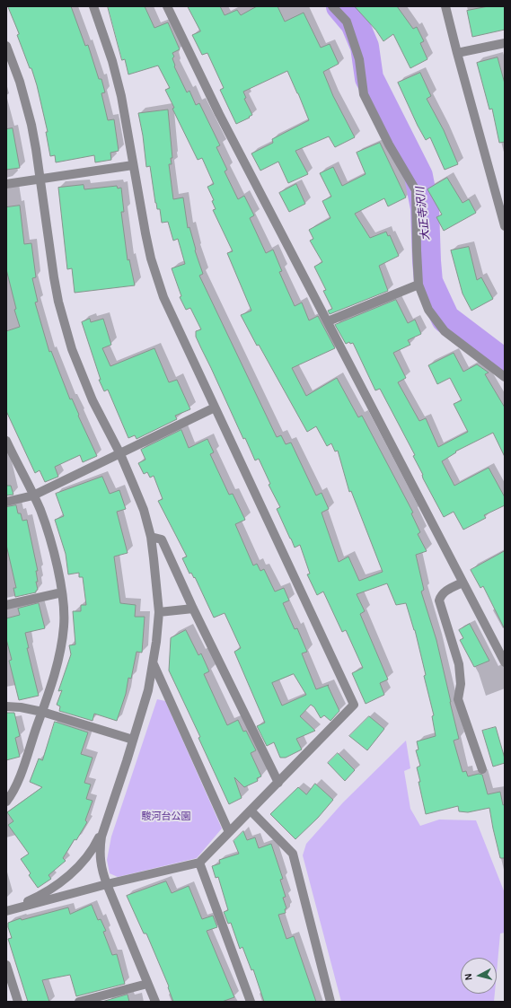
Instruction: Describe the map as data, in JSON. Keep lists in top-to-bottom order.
{
  "water": ["大正寺沢川"],
  "parks": ["駿河台公園"],
  "north": "left"
}
